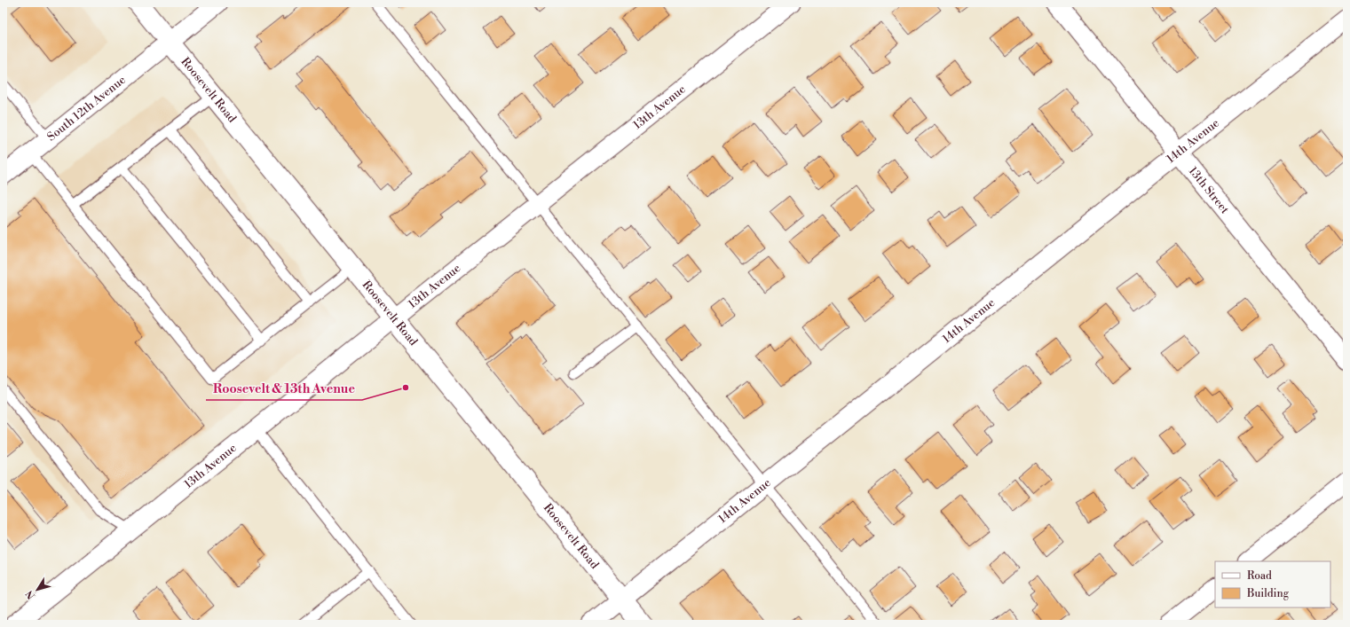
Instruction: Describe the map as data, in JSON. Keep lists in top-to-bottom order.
{
  "streets": {
    "main road": ["Roosevelt Road"],
    "street": [
      "13th Avenue",
      "South 12th Avenue",
      "14th Avenue",
      "13th Street"
    ]
  },
  "crossings": [
    ["Roosevelt Road", "13th Avenue"],
    ["Roosevelt Road", "South 12th Avenue"],
    ["Roosevelt Road", "14th Avenue"],
    ["14th Avenue", "13th Street"]
  ],
  "places": ["Roosevelt & 13th Avenue"],
  "legend": ["Road", "Building"],
  "north": "bottom left"
}
